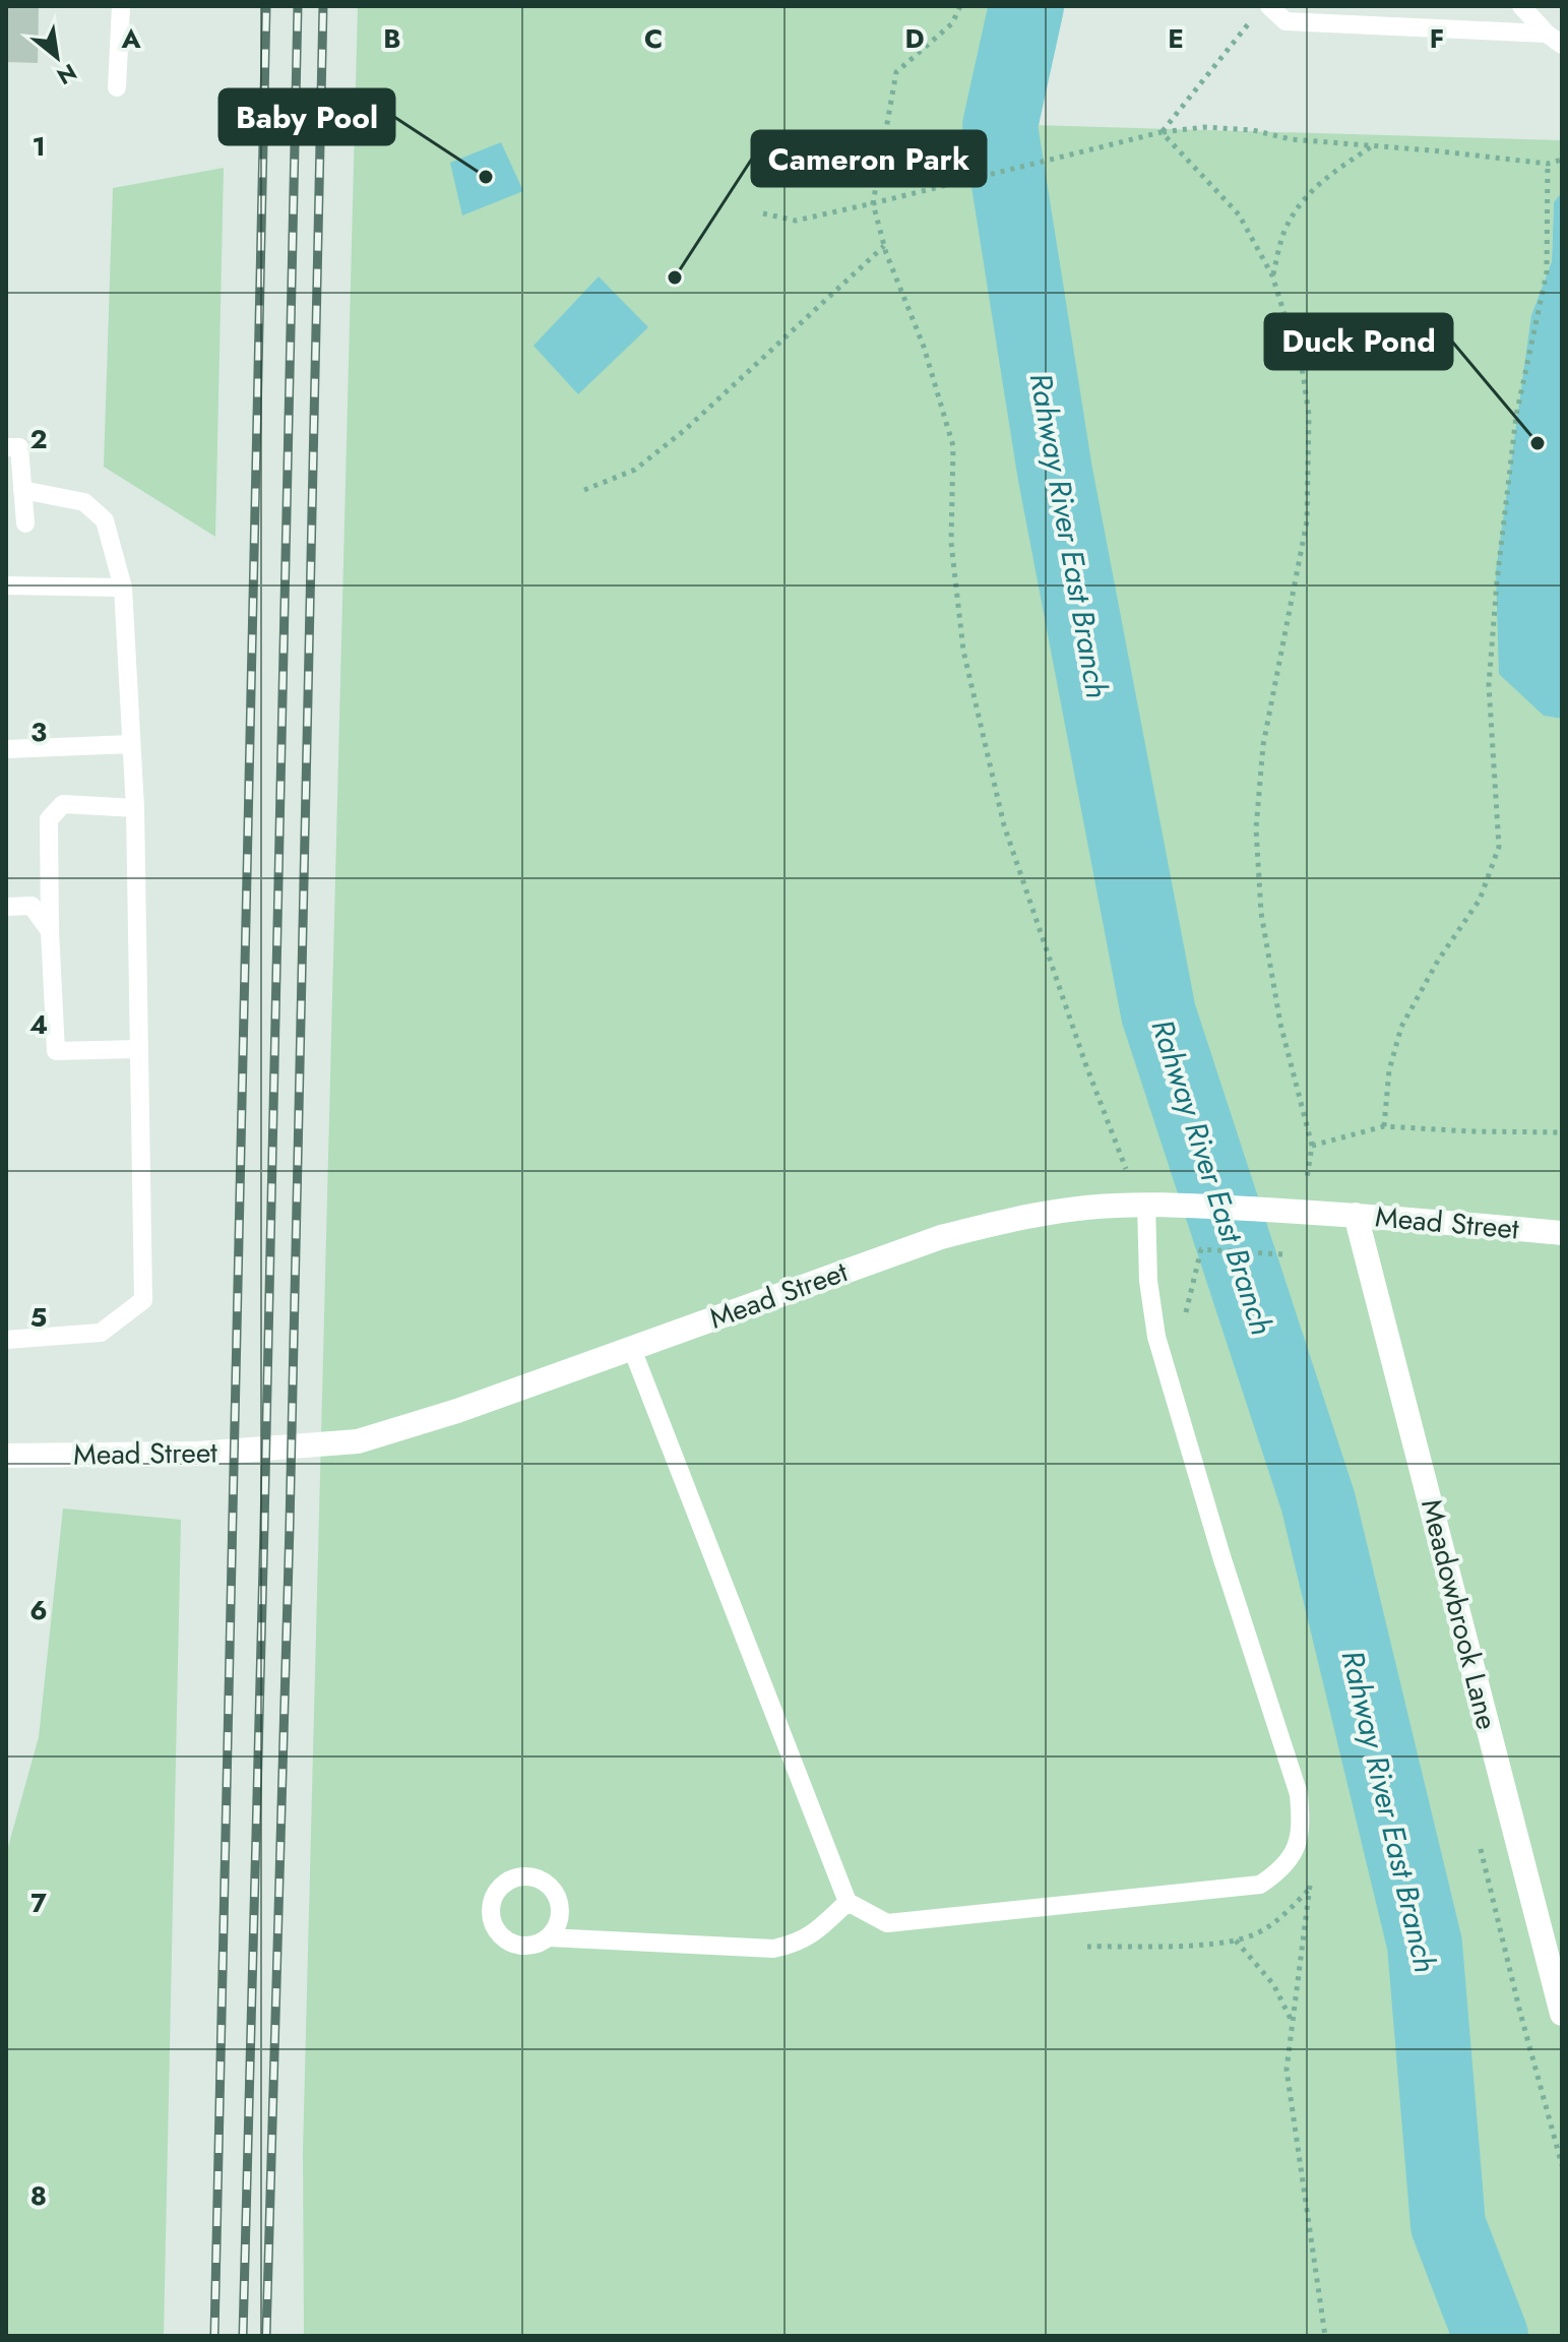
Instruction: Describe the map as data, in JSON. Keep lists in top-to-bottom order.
{
  "streets": {
    "street": ["Mead Street", "Meadowbrook Lane"]
  },
  "crossings": [
    ["Mead Street", "Meadowbrook Lane"]
  ],
  "water": ["Rahway River East Branch"],
  "places": ["Baby Pool", "Cameron Park", "Duck Pond"],
  "north": "bottom right",
  "grid": {
    "columns": [
      "A",
      "B",
      "C",
      "D",
      "E",
      "F"
    ],
    "rows": [
      "1",
      "2",
      "3",
      "4",
      "5",
      "6",
      "7",
      "8"
    ]
  }
}
